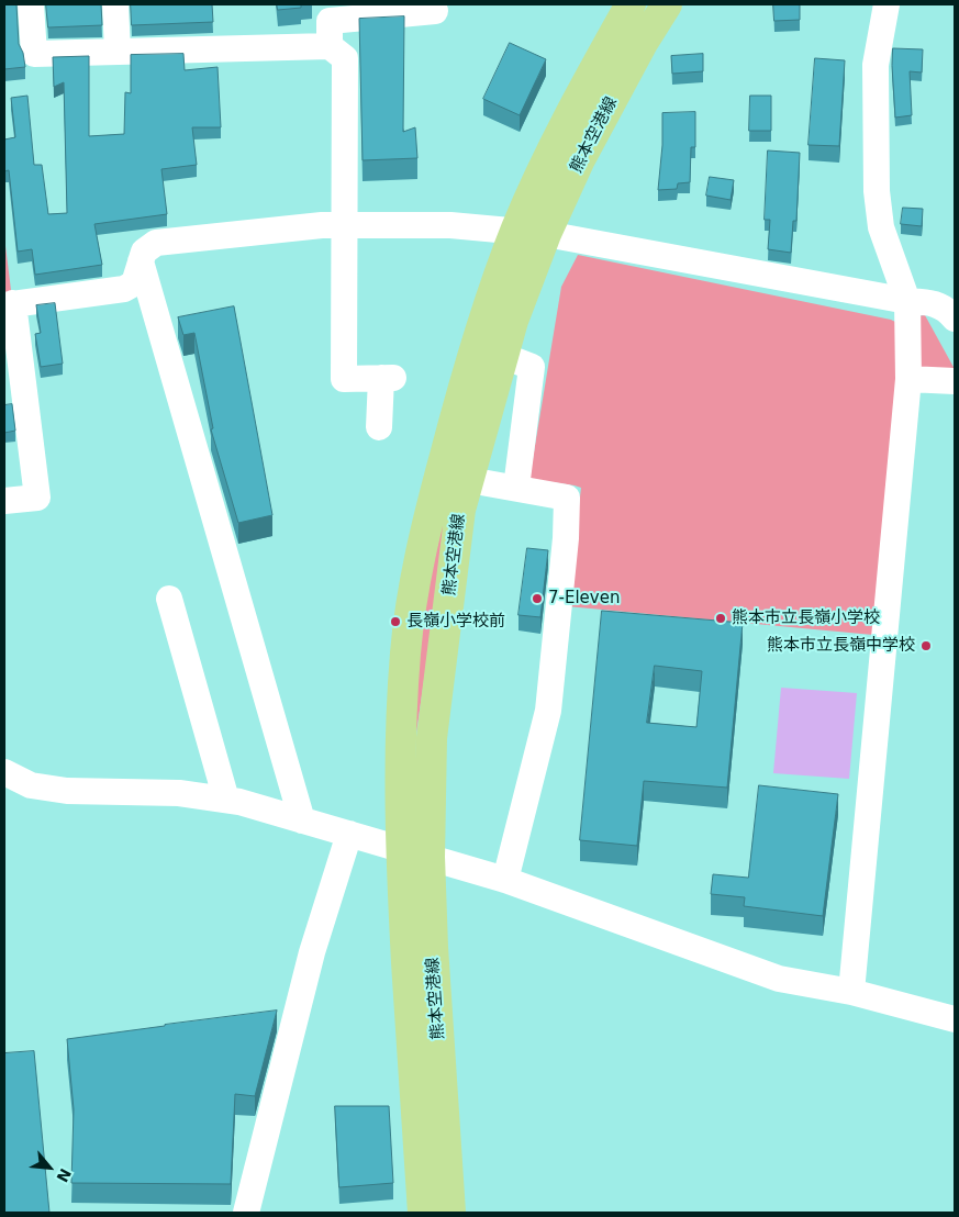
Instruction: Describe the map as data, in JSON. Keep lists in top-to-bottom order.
{
  "streets": {
    "main road": ["熊本空港線"]
  },
  "places": [
    "7-Eleven",
    "熊本市立長嶺小学校",
    "長嶺小学校前",
    "熊本市立長嶺中学校"
  ],
  "north": "bottom right"
}
